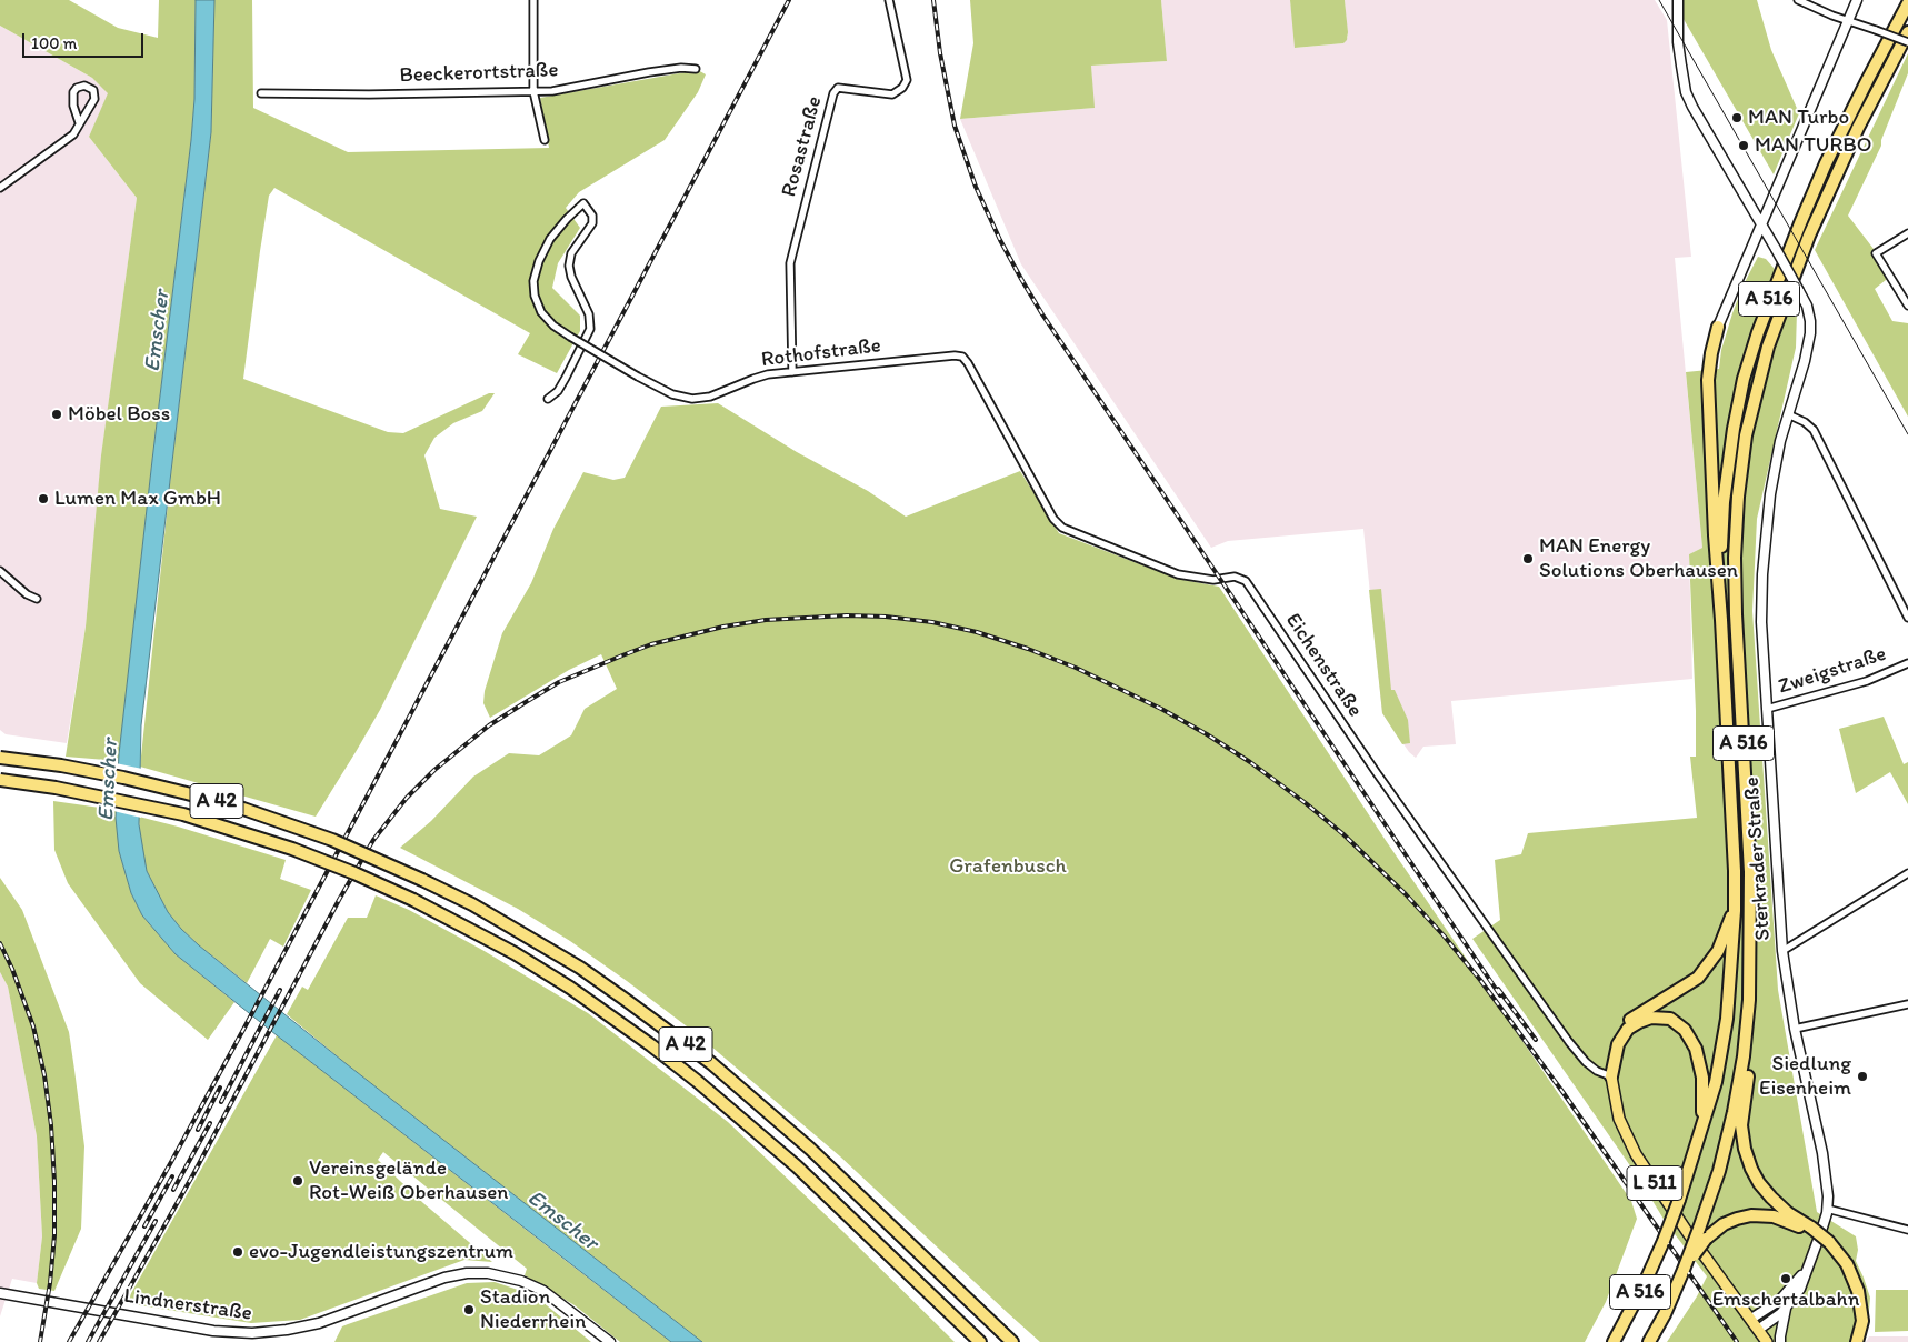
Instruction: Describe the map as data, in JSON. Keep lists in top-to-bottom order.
{
  "streets": {
    "highway": ["A 516", "A 42"],
    "main road": ["L 511"],
    "street": [
      "Beeckerortstraße",
      "Rosastraße",
      "Rothofstraße",
      "Eichenstraße",
      "Zweigstraße",
      "Sterkrader Straße",
      "Lindnerstraße"
    ]
  },
  "crossings": [
    ["Rosastraße", "Rothofstraße"],
    ["Rothofstraße", "Eichenstraße"],
    ["Eichenstraße", "L 511"],
    ["Zweigstraße", "Sterkrader Straße"],
    ["Sterkrader Straße", "L 511"]
  ],
  "water": ["Emscher"],
  "parks": ["Grafenbusch"],
  "places": [
    "MAN Turbo",
    "MAN TURBO",
    "Möbel Boss",
    "Lumen Max GmbH",
    "MAN Energy Solutions Oberhausen",
    "Siedlung Eisenheim",
    "Vereinsgelände Rot-Weiß Oberhausen",
    "evo-Jugendleistungszentrum",
    "Emschertalbahn",
    "Stadion Niederrhein"
  ],
  "scale_bar": "100 m"
}
